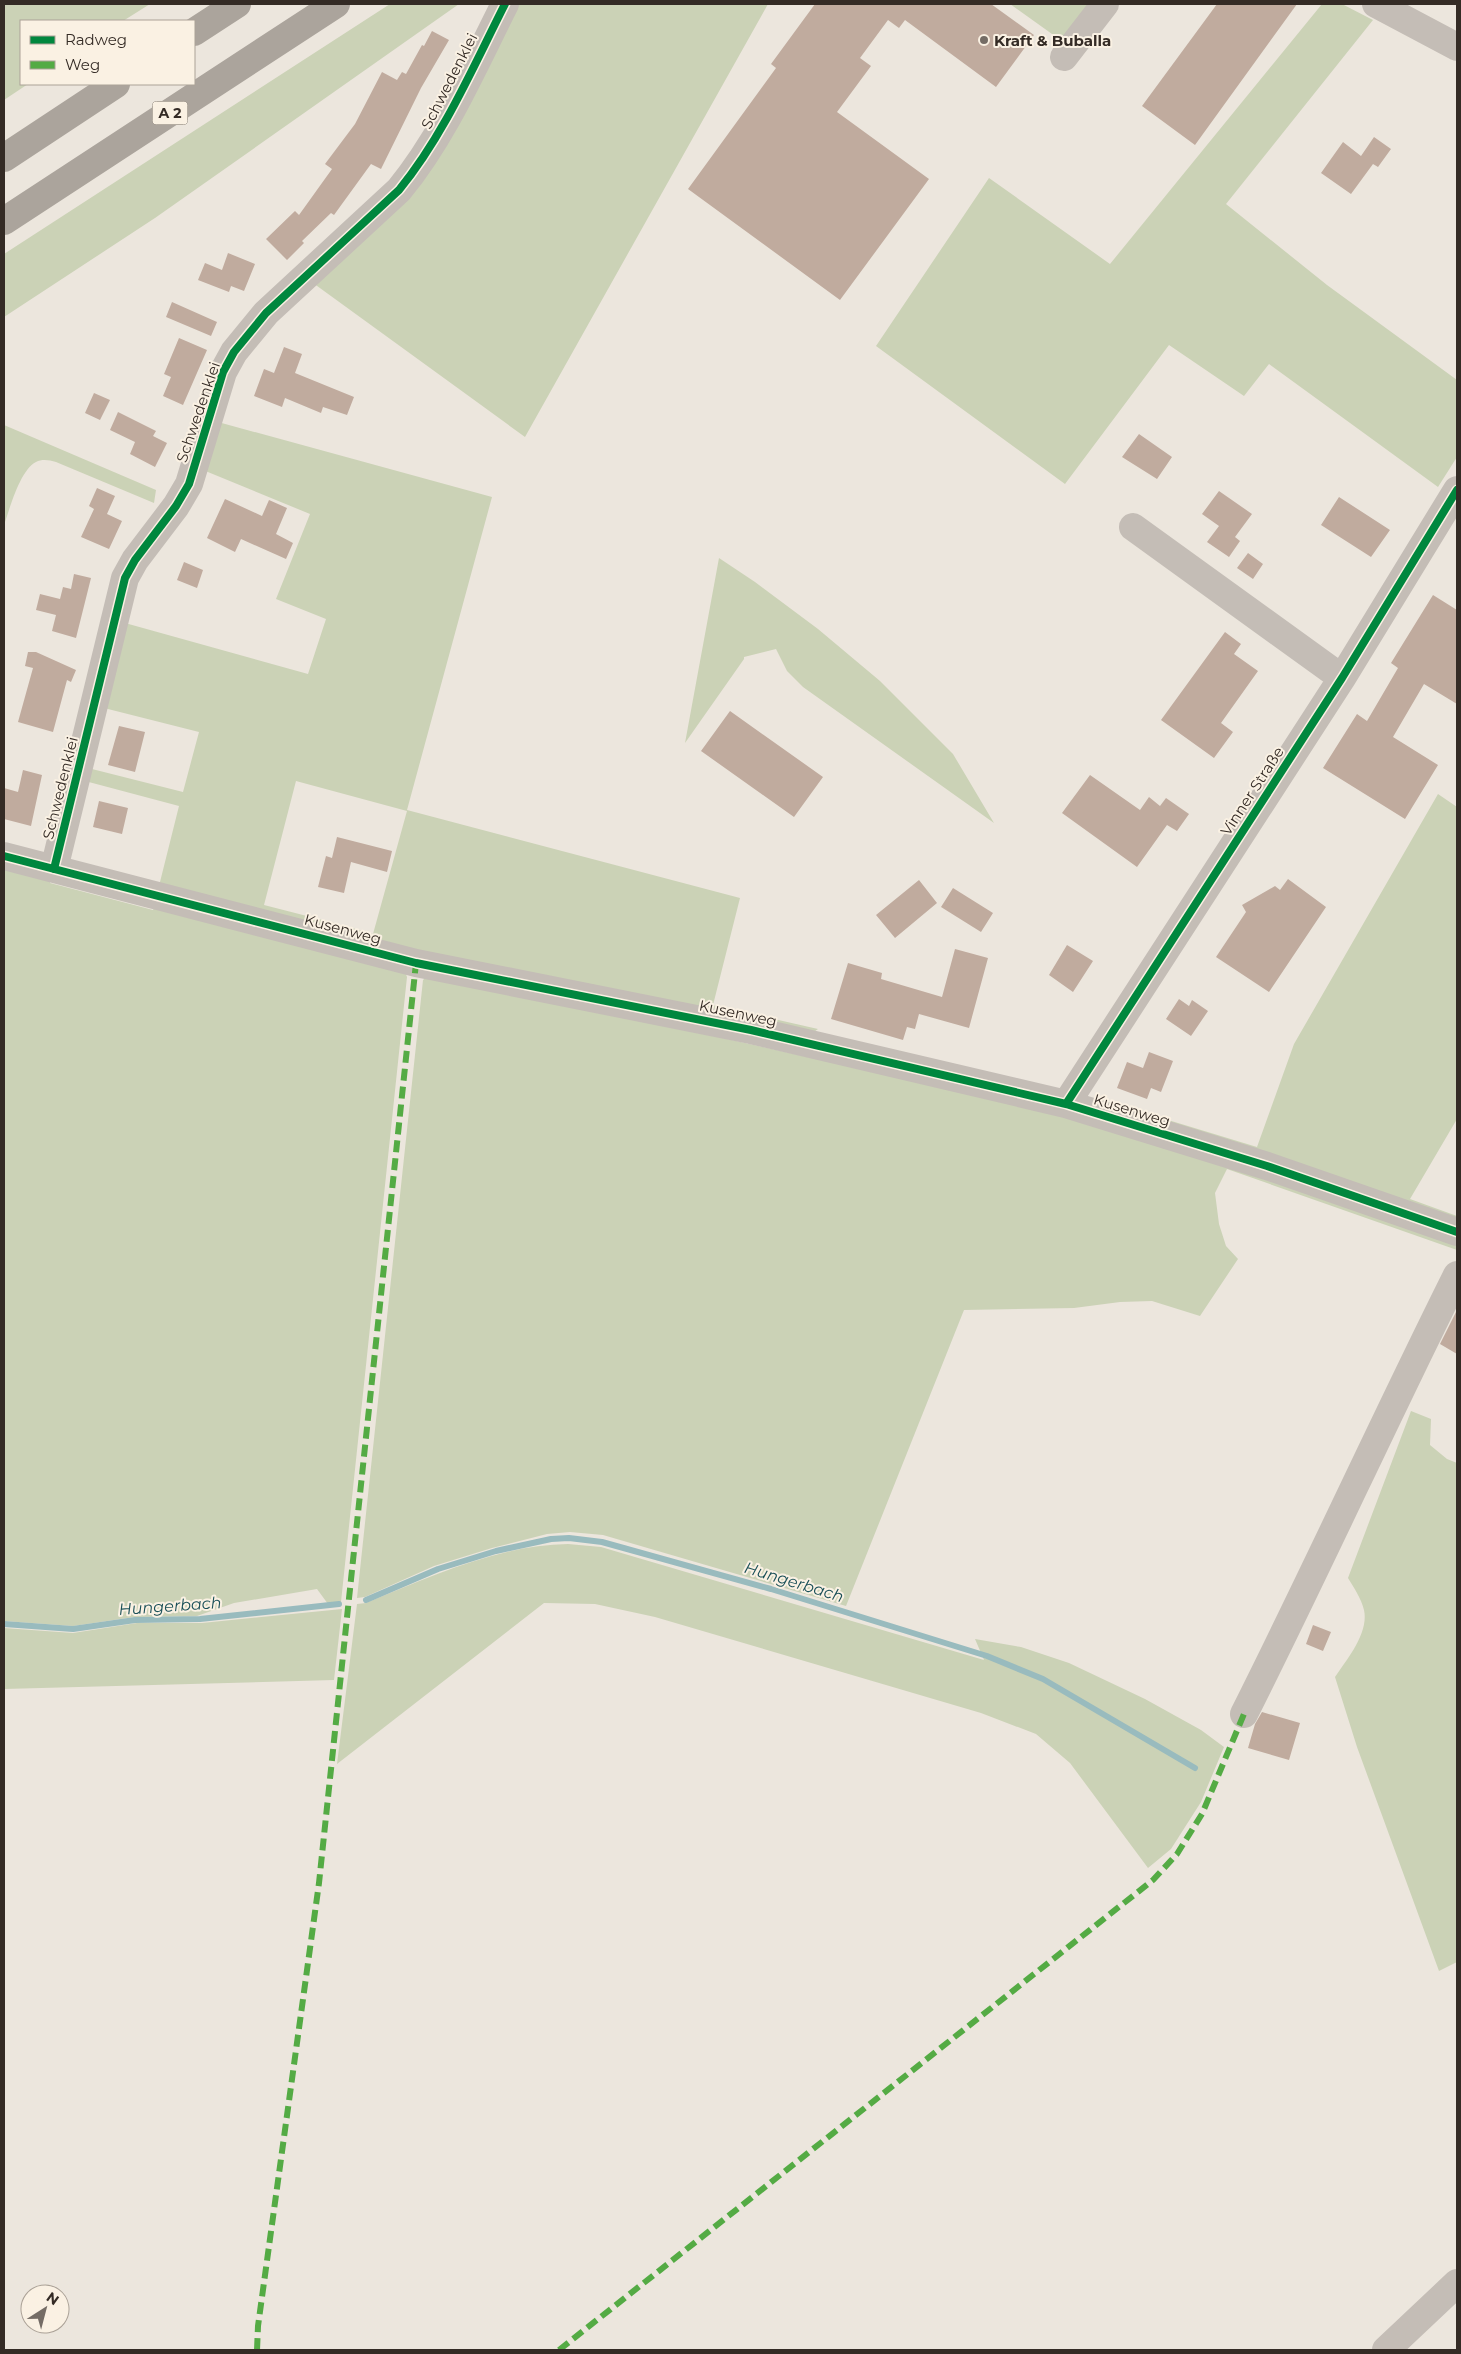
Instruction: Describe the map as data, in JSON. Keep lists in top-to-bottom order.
{
  "streets": {
    "highway": ["A 2"],
    "street": ["Schwedenklei", "Vinner Straße", "Kusenweg"]
  },
  "crossings": [
    ["Schwedenklei", "Kusenweg"],
    ["Vinner Straße", "Kusenweg"]
  ],
  "water": ["Hungerbach"],
  "places": ["Kraft & Buballa"],
  "legend": ["Radweg", "Weg"],
  "north": "top right"
}
